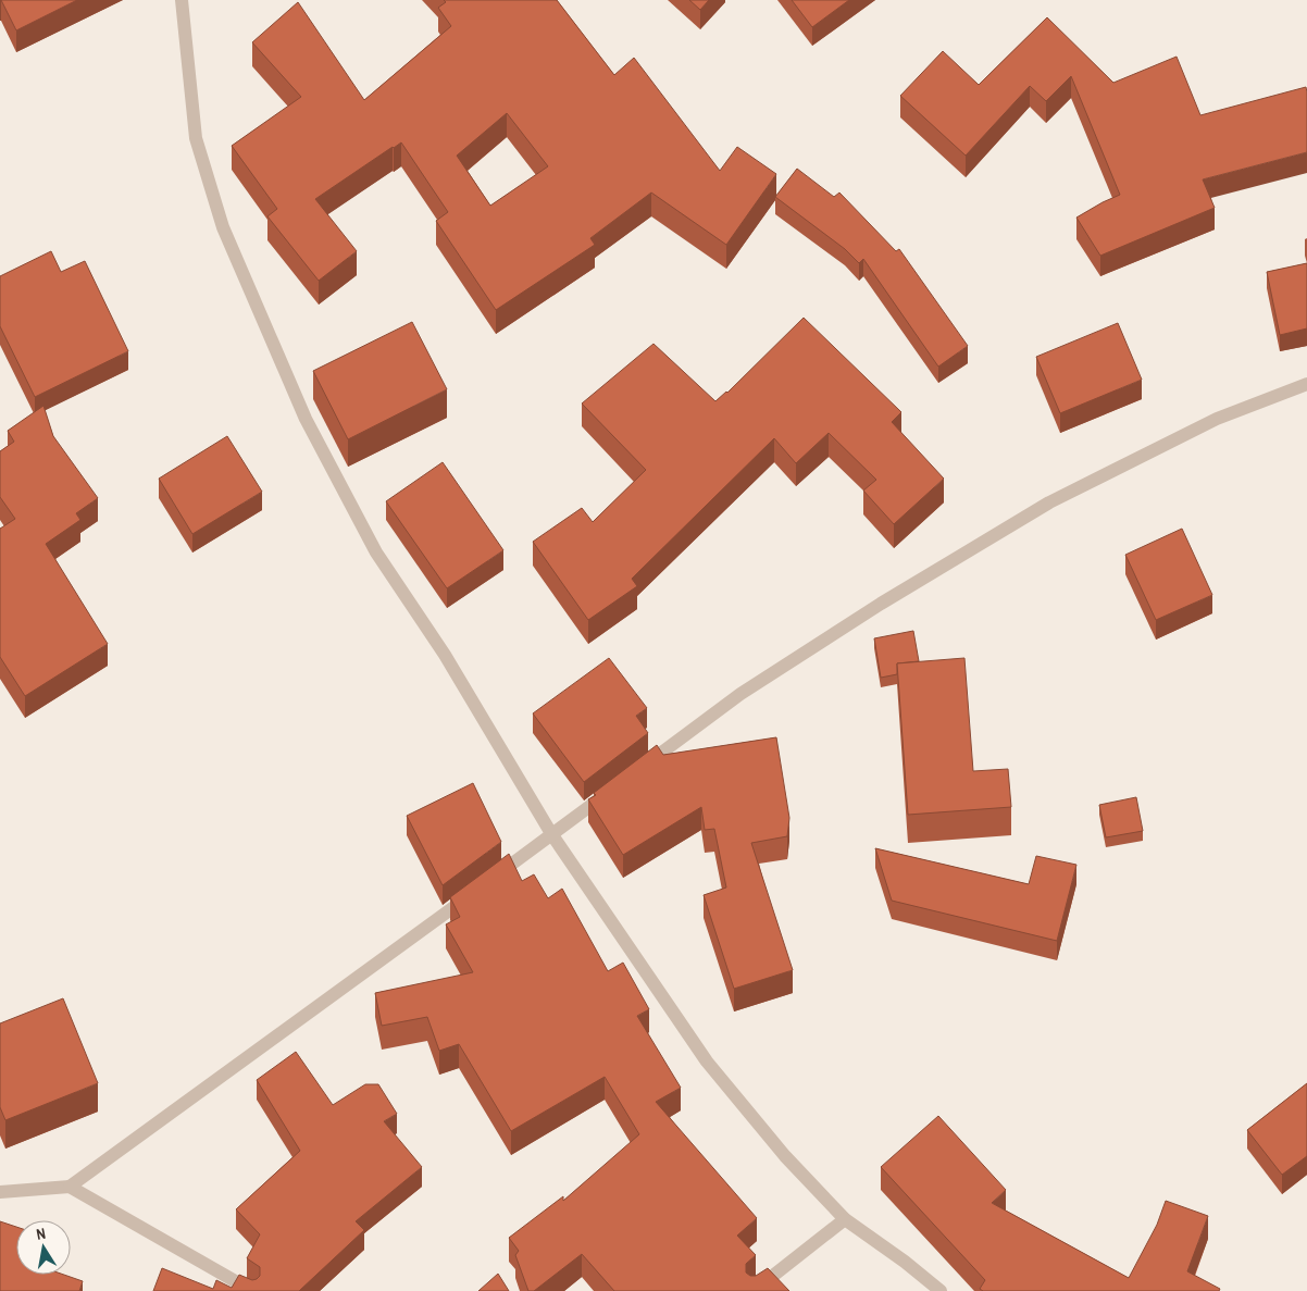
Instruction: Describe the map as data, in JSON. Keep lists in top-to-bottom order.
{
  "north": "top"
}
